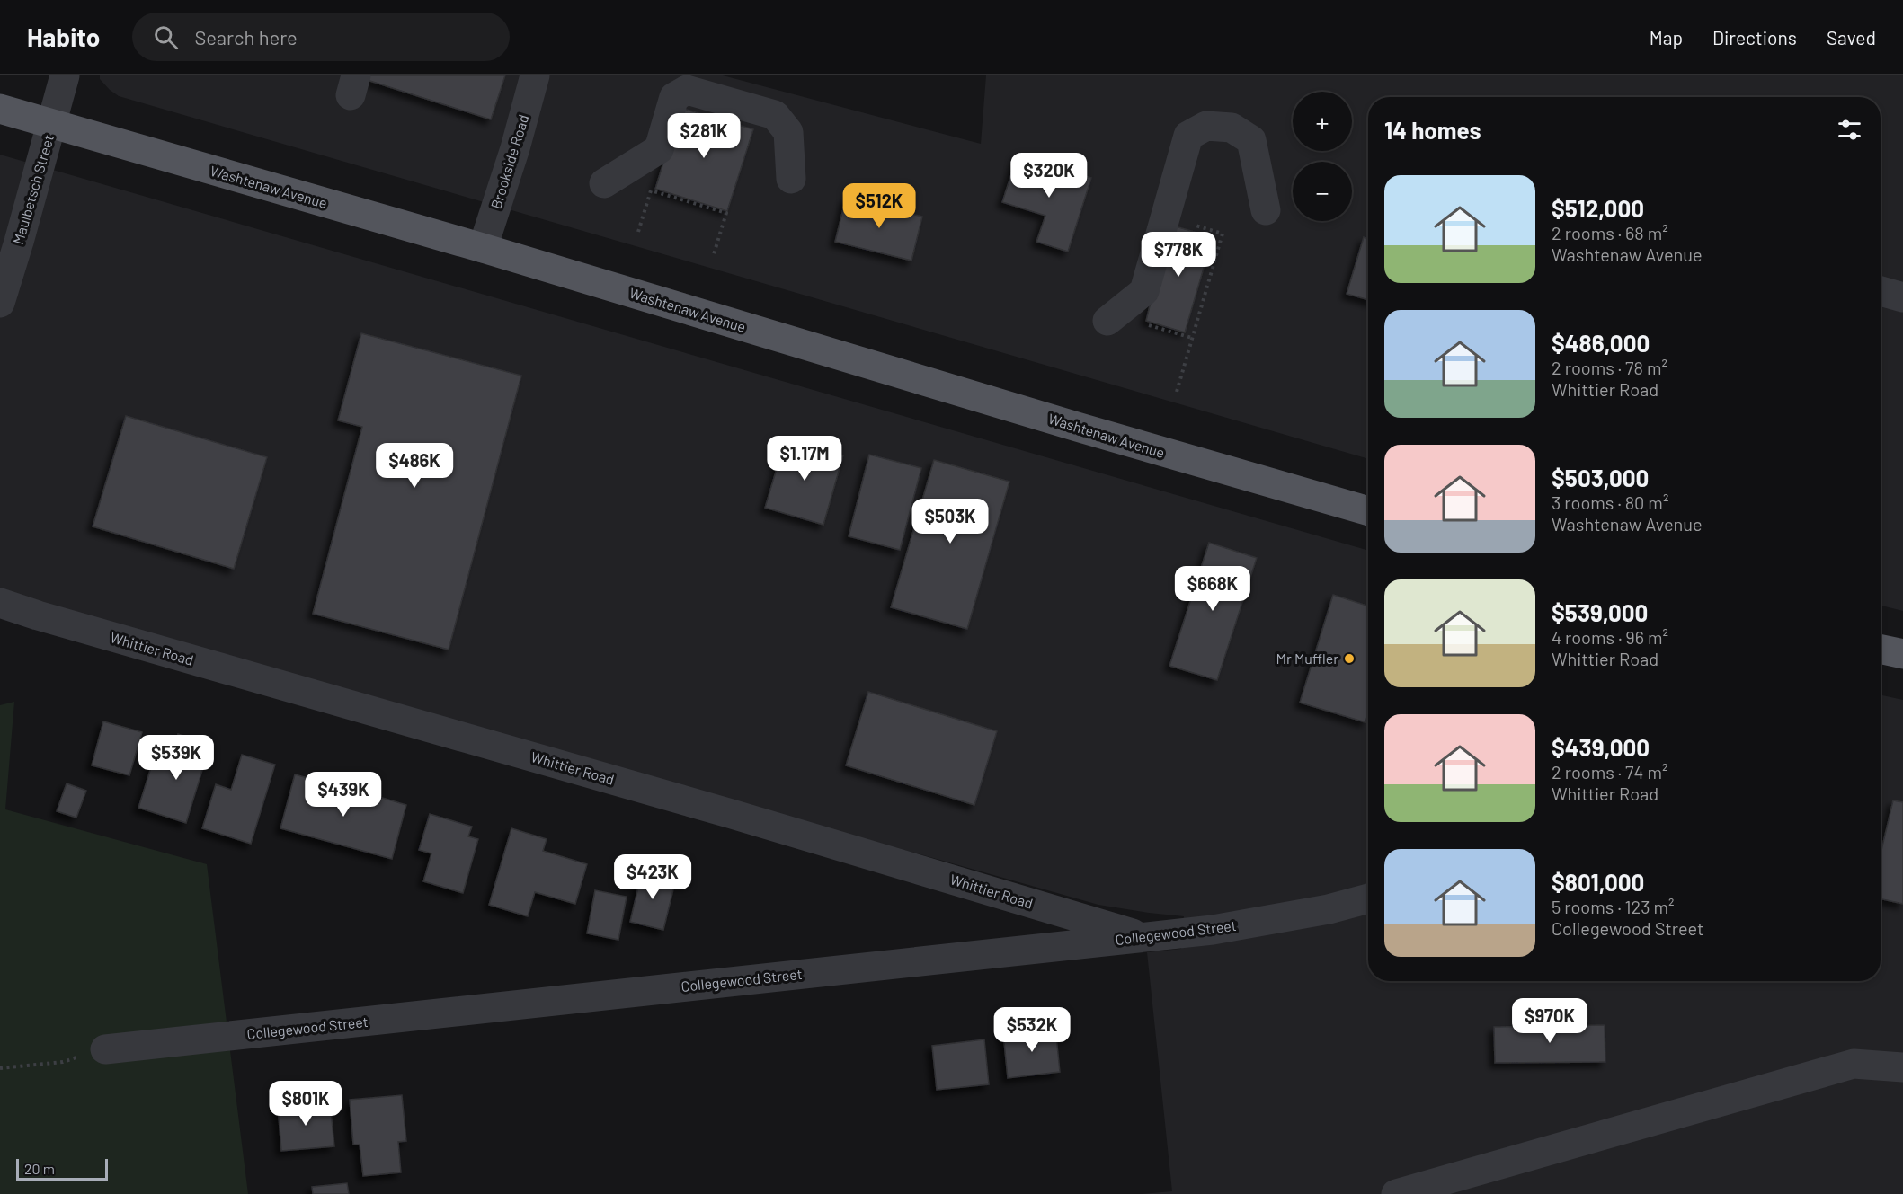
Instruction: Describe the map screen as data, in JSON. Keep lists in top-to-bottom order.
{
  "streets": {
    "main road": ["Washtenaw Avenue"],
    "street": [
      "Brookside Road",
      "Maulbetsch Street",
      "Whittier Road",
      "Collegewood Street"
    ]
  },
  "crossings": [
    ["Brookside Road", "Washtenaw Avenue"],
    ["Washtenaw Avenue", "Maulbetsch Street"],
    ["Whittier Road", "Collegewood Street"]
  ],
  "places": ["Mr Muffler"],
  "scale_bar": "20 m",
  "page": {
    "header": "Habito",
    "search": "Search here",
    "nav": ["Map", "Directions", "Saved"],
    "map_buttons": ["+", "−"],
    "heading": "14 homes",
    "price": [
      "$281K",
      "$320K",
      "$512K",
      "$778K",
      "$1.17M",
      "$486K",
      "$503K",
      "$668K",
      "$539K",
      "$439K",
      "$423K",
      "$970K",
      "$532K",
      "$801K"
    ],
    "list": [
      {
        "name": "$512,000",
        "note": "2 rooms · 68 m² · Washtenaw Avenue"
      },
      {
        "name": "$486,000",
        "note": "2 rooms · 78 m² · Whittier Road"
      },
      {
        "name": "$503,000",
        "note": "3 rooms · 80 m² · Washtenaw Avenue"
      },
      {
        "name": "$539,000",
        "note": "4 rooms · 96 m² · Whittier Road"
      },
      {
        "name": "$439,000",
        "note": "2 rooms · 74 m² · Whittier Road"
      },
      {
        "name": "$801,000",
        "note": "5 rooms · 123 m² · Collegewood Street"
      }
    ],
    "scale": "20 m"
  }
}
